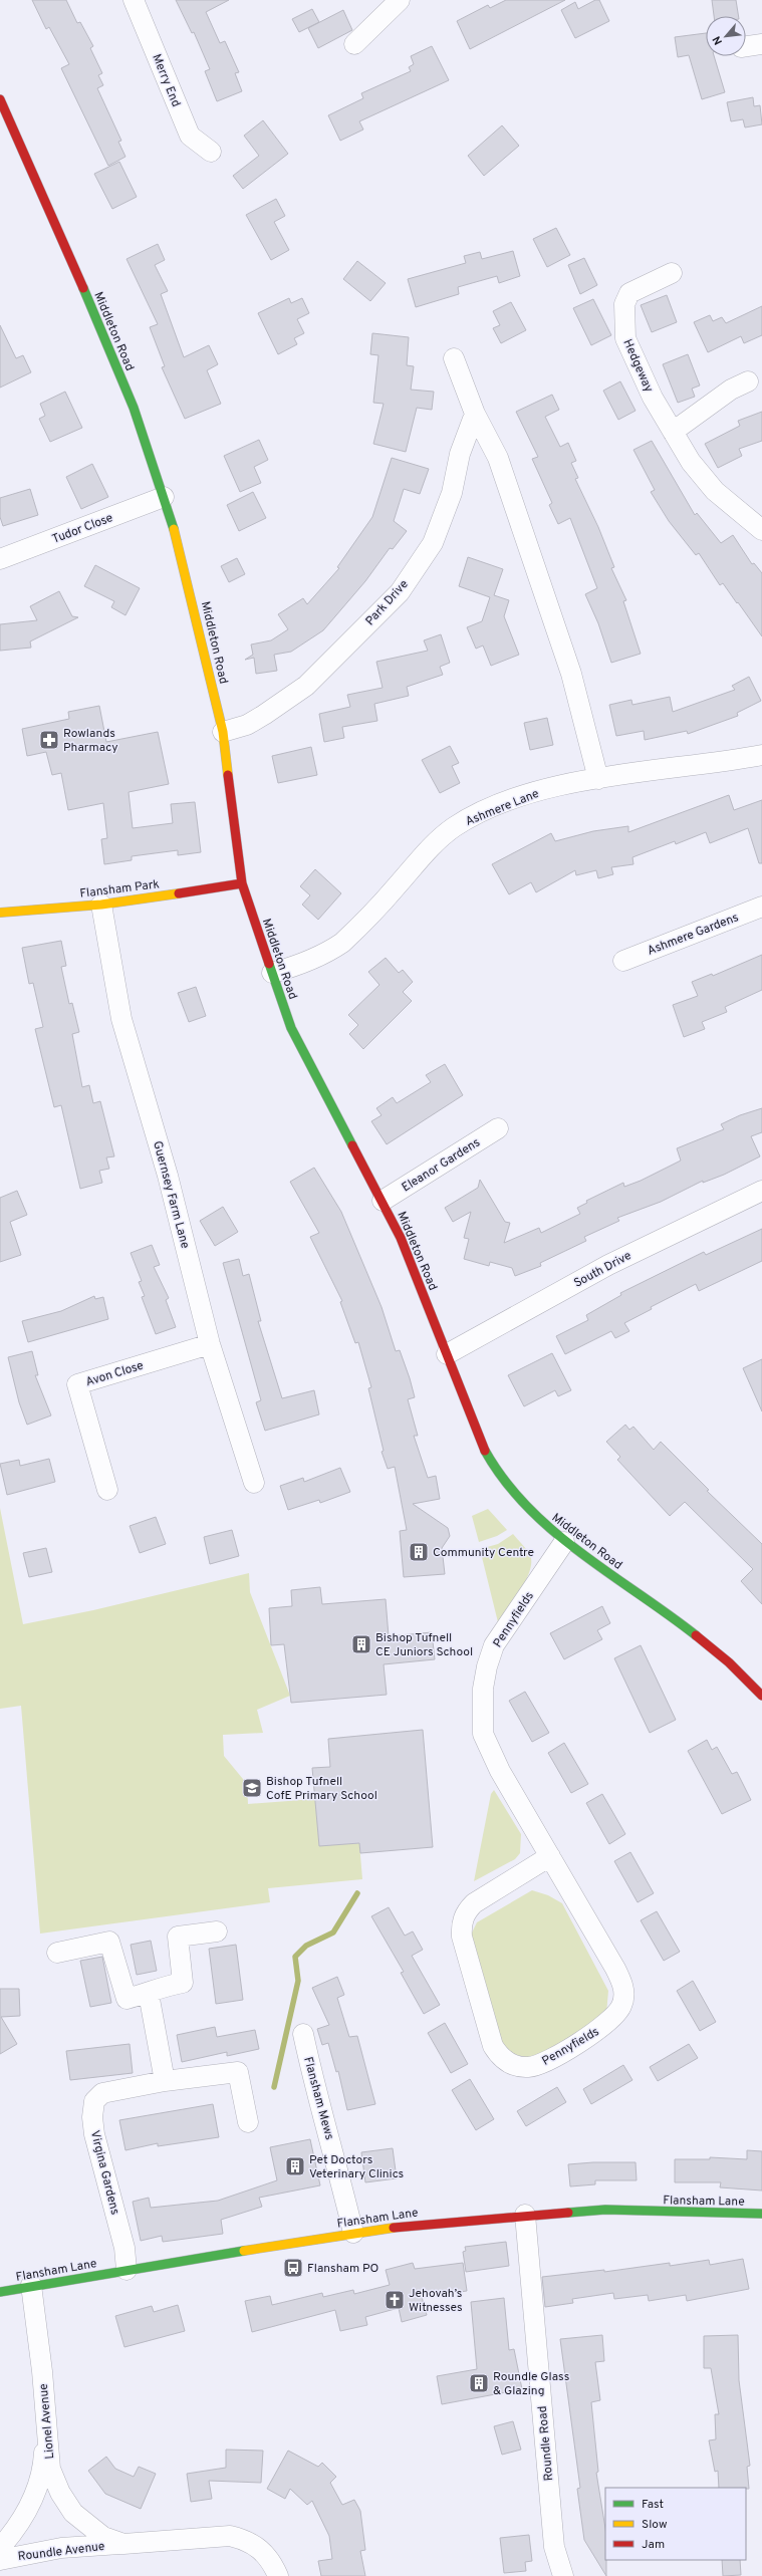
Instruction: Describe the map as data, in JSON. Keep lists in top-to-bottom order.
{
  "streets": {
    "main road": ["Middleton Road", "Flansham Park", "Flansham Lane"],
    "street": [
      "Merry End",
      "Hedgeway",
      "Tudor Close",
      "Park Drive",
      "Ashmere Lane",
      "Ashmere Gardens",
      "Eleanor Gardens",
      "Guernsey Farm Lane",
      "South Drive",
      "Avon Close",
      "Pennyfields",
      "Flansham Mews",
      "Virgina Gardens",
      "Lionel Avenue",
      "Roundle Road",
      "Roundle Avenue"
    ]
  },
  "crossings": [
    ["Middleton Road", "Tudor Close"],
    ["Middleton Road", "Park Drive"],
    ["Middleton Road", "Ashmere Lane"],
    ["Middleton Road", "Flansham Park"],
    ["Middleton Road", "Eleanor Gardens"],
    ["Middleton Road", "South Drive"],
    ["Middleton Road", "Pennyfields"],
    ["Flansham Park", "Guernsey Farm Lane"],
    ["Guernsey Farm Lane", "Avon Close"],
    ["Flansham Mews", "Flansham Lane"],
    ["Virgina Gardens", "Flansham Lane"],
    ["Flansham Lane", "Lionel Avenue"],
    ["Flansham Lane", "Roundle Road"],
    ["Lionel Avenue", "Roundle Avenue"]
  ],
  "places": {
    "pharmacy": ["Rowlands Pharmacy"],
    "building": [
      "Community Centre",
      "Bishop Tufnell CE Juniors School",
      "Pet Doctors Veterinary Clinics",
      "Roundle Glass & Glazing"
    ],
    "school or university": ["Bishop Tufnell CofE Primary School"],
    "bus stop": ["Flansham PO"],
    "church": ["Jehovah’s Witnesses"]
  },
  "legend": ["Fast", "Slow", "Jam"],
  "north": "bottom left"
}
